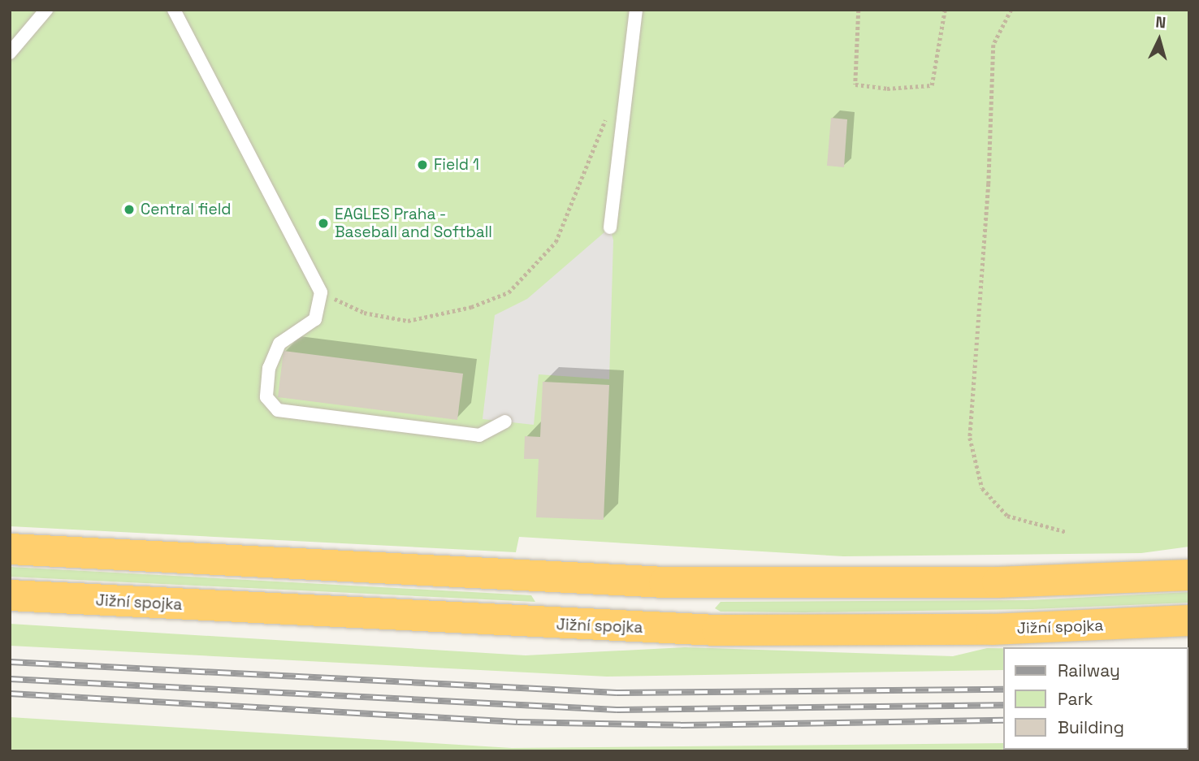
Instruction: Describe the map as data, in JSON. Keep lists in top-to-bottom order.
{
  "streets": {
    "highway": ["Jižní spojka"]
  },
  "places": ["Field 1", "Central field", "EAGLES Praha - Baseball and Softball"],
  "legend": ["Railway", "Park", "Building"],
  "north": "top"
}
